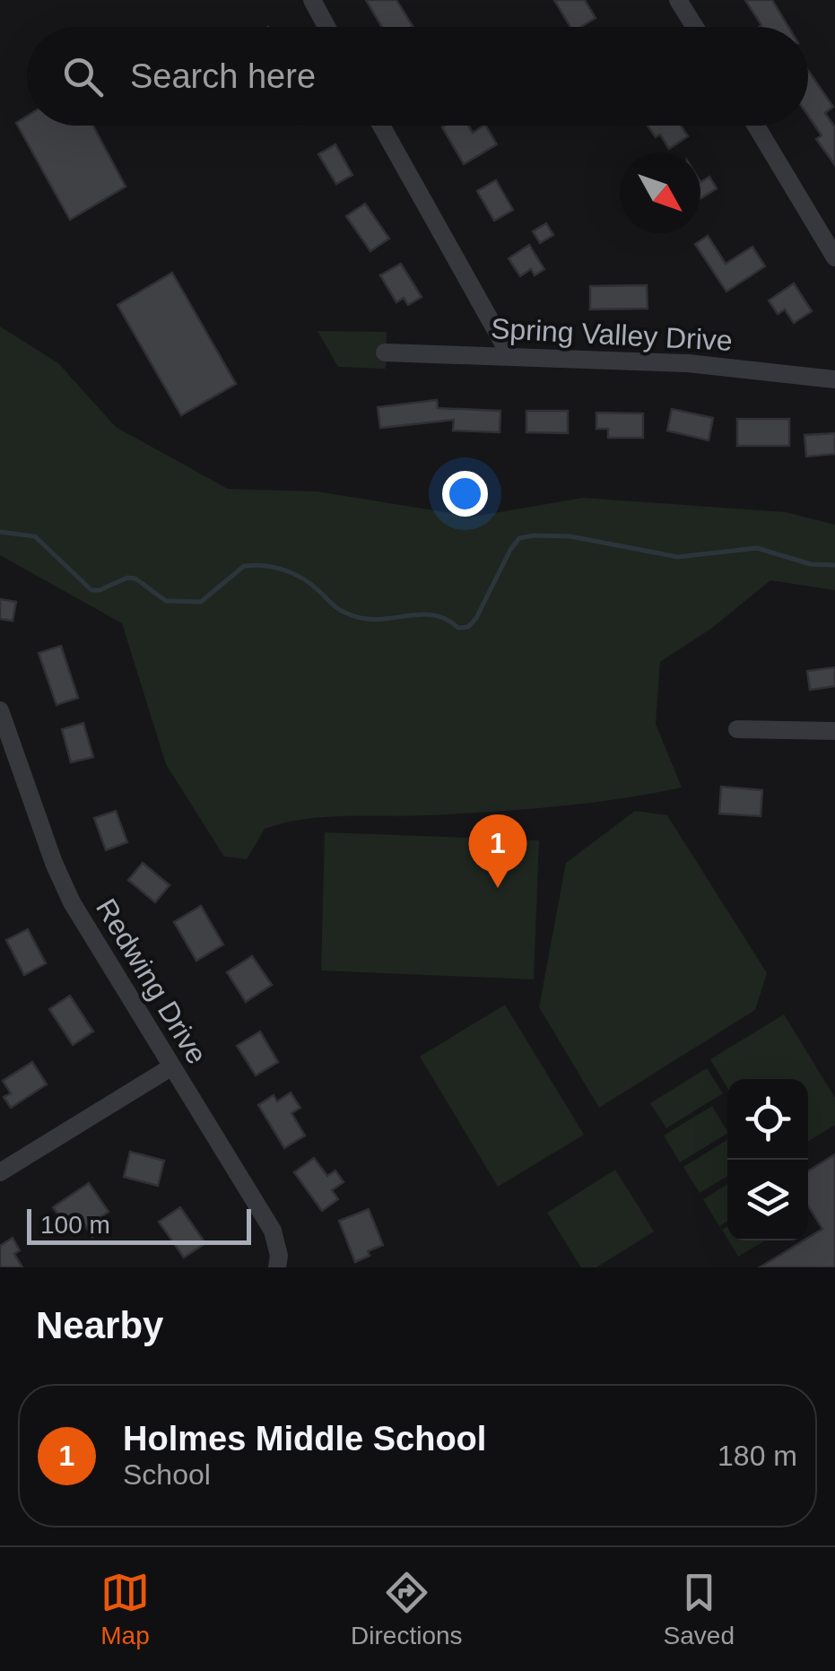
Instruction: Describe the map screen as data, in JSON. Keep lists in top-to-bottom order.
{
  "streets": {
    "street": ["Spring Valley Drive", "Redwing Drive"]
  },
  "scale_bar": "100 m",
  "north": "bottom right",
  "page": {
    "search": "Search here",
    "pins": "1",
    "scale": "100 m",
    "heading": "Nearby",
    "list": [
      {
        "mark": "1",
        "name": "Holmes Middle School",
        "note": "School",
        "value": "180 m"
      }
    ],
    "nav": ["Map", "Directions", "Saved"]
  }
}
